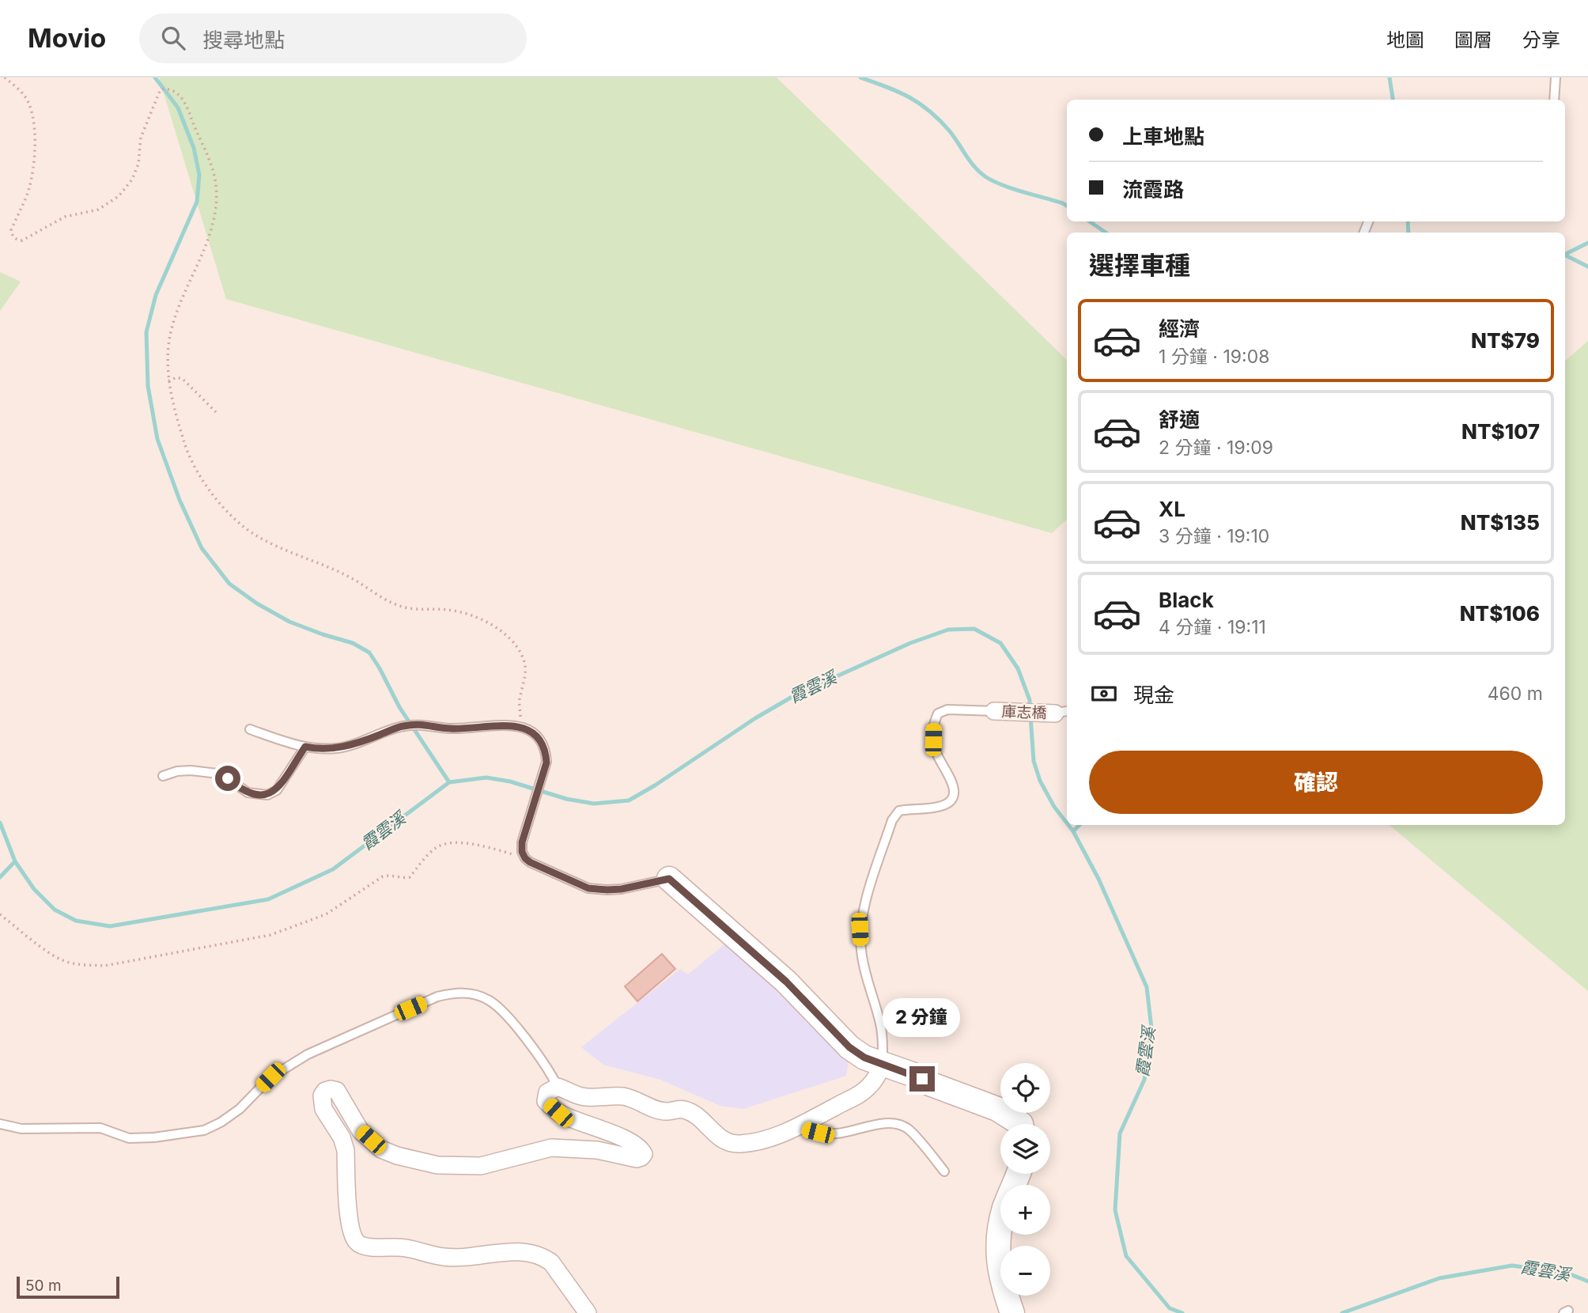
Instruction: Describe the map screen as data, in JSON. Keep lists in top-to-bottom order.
{
  "streets": {
    "street": ["庫志橋"]
  },
  "water": ["霞雲溪"],
  "scale_bar": "50 m",
  "page": {
    "header": "Movio",
    "search": "搜尋地點",
    "nav": ["地圖", "圖層", "分享"],
    "banner": ["上車地點", "流霞路"],
    "heading": "選擇車種",
    "list": [
      {
        "name": "經濟",
        "note": "1 分鐘 · 19:08",
        "value": "NT$79"
      },
      {
        "name": "舒適",
        "note": "2 分鐘 · 19:09",
        "value": "NT$107"
      },
      {
        "name": "XL",
        "note": "3 分鐘 · 19:10",
        "value": "NT$135"
      },
      {
        "name": "Black",
        "note": "4 分鐘 · 19:11",
        "value": "NT$106"
      }
    ],
    "pay": ["現金", "460 m"],
    "buttons": "確認",
    "bubble": "2 分鐘",
    "map_buttons": ["+", "−"],
    "scale": "50 m"
  }
}
